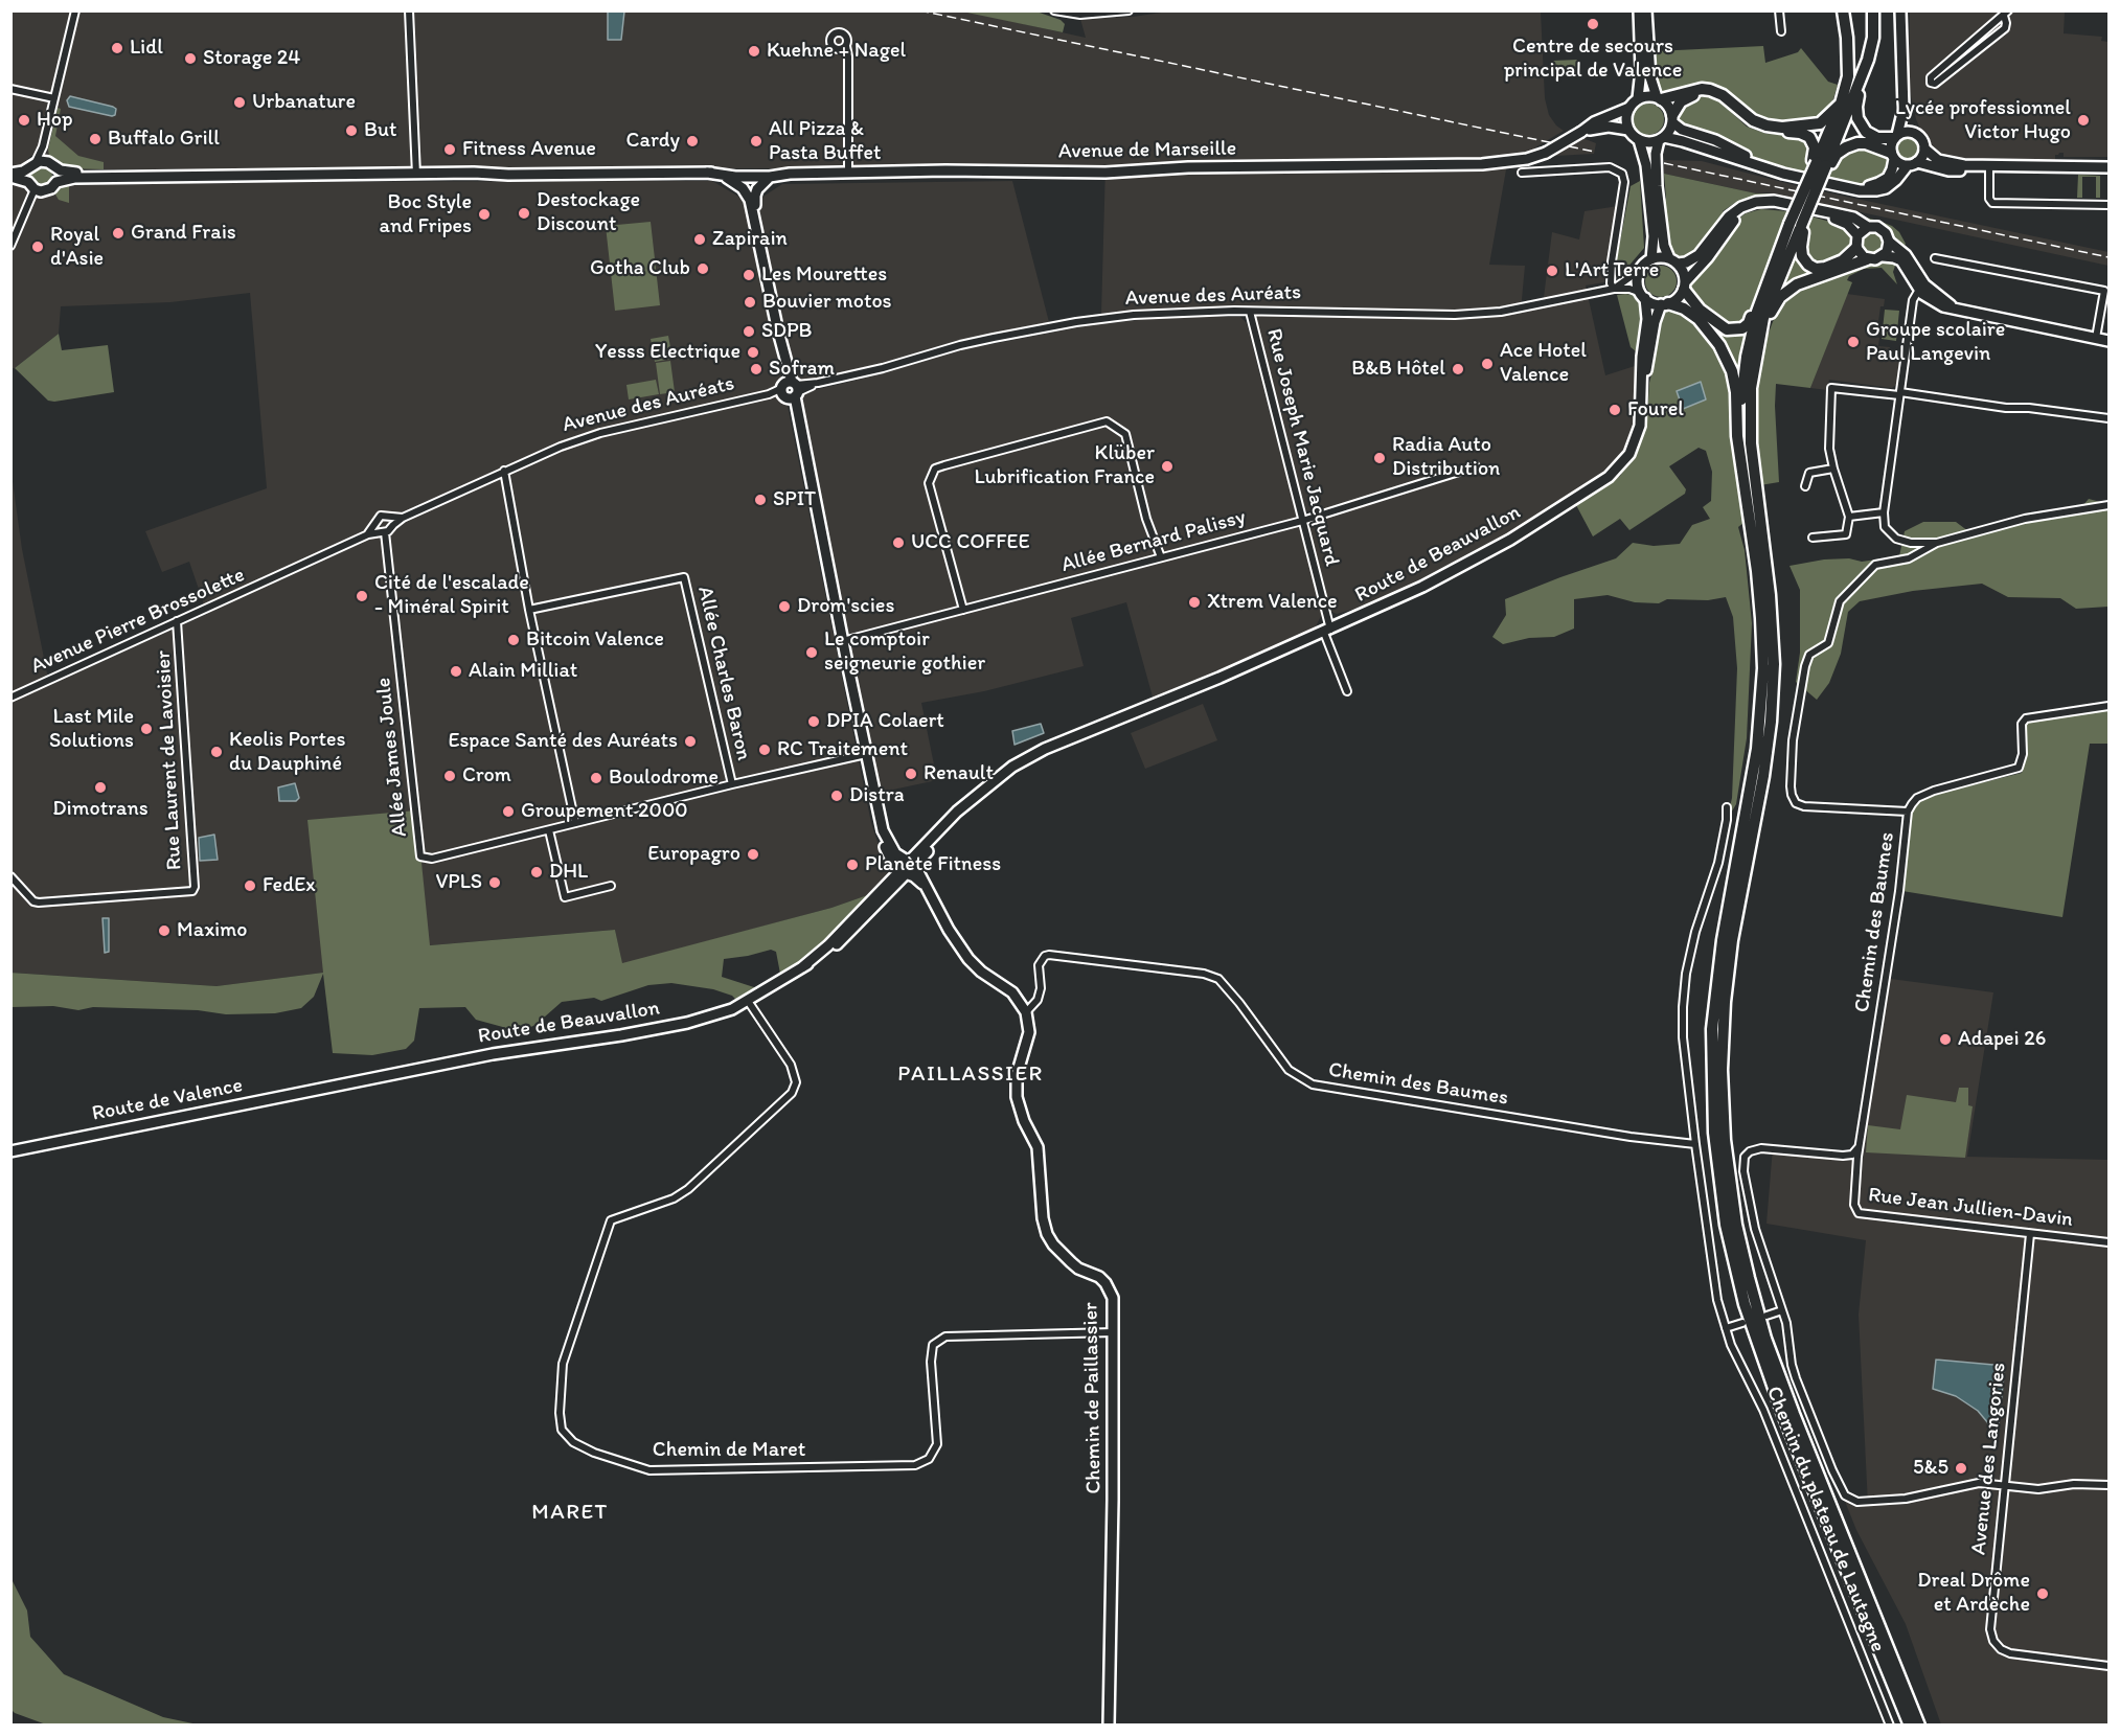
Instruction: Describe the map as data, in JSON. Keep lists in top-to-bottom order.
{
  "streets": {
    "main road": [
      "Avenue de Marseille",
      "Route de Beauvallon",
      "Route de Valence",
      "Chemin de Paillassier"
    ],
    "street": [
      "Avenue des Auréats",
      "Rue Joseph Marie Jacquard",
      "Allée Bernard Palissy",
      "Avenue Pierre Brossolette",
      "Allée Charles Baron",
      "Allée James Joule",
      "Rue Laurent de Lavoisier",
      "Chemin des Baumes",
      "Rue Jean Jullien-Davin",
      "Chemin de Maret",
      "Avenue des Langories",
      "Chemin du plateau de Lautagne"
    ]
  },
  "crossings": [
    ["Avenue des Auréats", "Rue Joseph Marie Jacquard"],
    ["Avenue des Auréats", "Avenue Pierre Brossolette"],
    ["Avenue des Auréats", "Allée James Joule"],
    ["Rue Joseph Marie Jacquard", "Allée Bernard Palissy"],
    ["Rue Joseph Marie Jacquard", "Route de Beauvallon"],
    ["Route de Beauvallon", "Route de Valence"],
    ["Route de Beauvallon", "Chemin de Maret"],
    ["Avenue Pierre Brossolette", "Rue Laurent de Lavoisier"],
    ["Allée Charles Baron", "Allée James Joule"],
    ["Chemin des Baumes", "Rue Jean Jullien-Davin"],
    ["Chemin des Baumes", "Chemin de Paillassier"],
    ["Rue Jean Jullien-Davin", "Avenue des Langories"],
    ["Chemin de Paillassier", "Chemin de Maret"],
    ["Avenue des Langories", "Chemin du plateau de Lautagne"]
  ],
  "districts": ["PAILLASSIER", "MARET"],
  "places": [
    "Centre de secours principal de Valence",
    "Lidl",
    "Kuehne + Nagel",
    "Storage 24",
    "Urbanature",
    "Hop",
    "Lycée professionnel Victor Hugo",
    "But",
    "Buffalo Grill",
    "Cardy",
    "All Pizza & Pasta Buffet",
    "Fitness Avenue",
    "Destockage Discount",
    "Boc Style and Fripes",
    "Grand Frais",
    "Zapirain",
    "Royal d'Asie",
    "Gotha Club",
    "L'Art Terre",
    "Les Mourettes",
    "Bouvier motos",
    "SDPB",
    "Groupe scolaire Paul Langevin",
    "Yesss Electrique",
    "Ace Hotel Valence",
    "Sofram",
    "B&B Hôtel",
    "Fourel",
    "Radia Auto Distribution",
    "Klüber Lubrification France",
    "SPIT",
    "UCC COFFEE",
    "Cité de l'escalade - Minéral Spirit",
    "Xtrem Valence",
    "Drom'scies",
    "Bitcoin Valence",
    "Le comptoir seigneurie gothier",
    "Alain Milliat",
    "DPIA Colaert",
    "Last Mile Solutions",
    "Espace Santé des Auréats",
    "RC Traitement",
    "Keolis Portes du Dauphiné",
    "Renault",
    "Crom",
    "Boulodrome",
    "Dimotrans",
    "Distra",
    "Groupement 2000",
    "Europagro",
    "Planète Fitness",
    "DHL",
    "VPLS",
    "FedEx",
    "Maximo",
    "Adapei 26",
    "5&5",
    "Dreal Drôme et Ardèche"
  ]
}
